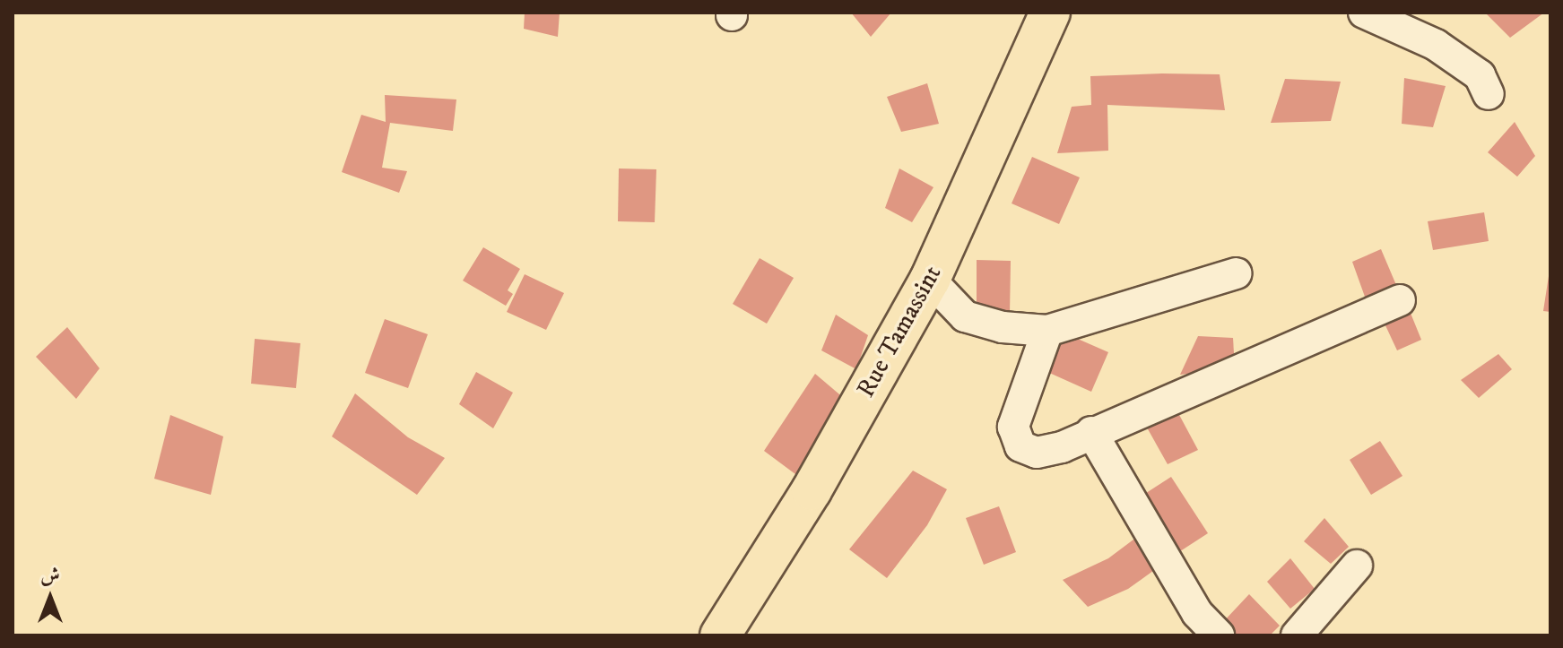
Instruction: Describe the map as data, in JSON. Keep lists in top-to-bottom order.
{
  "streets": {
    "main road": ["Rue Tamassint"]
  },
  "north": "top"
}
